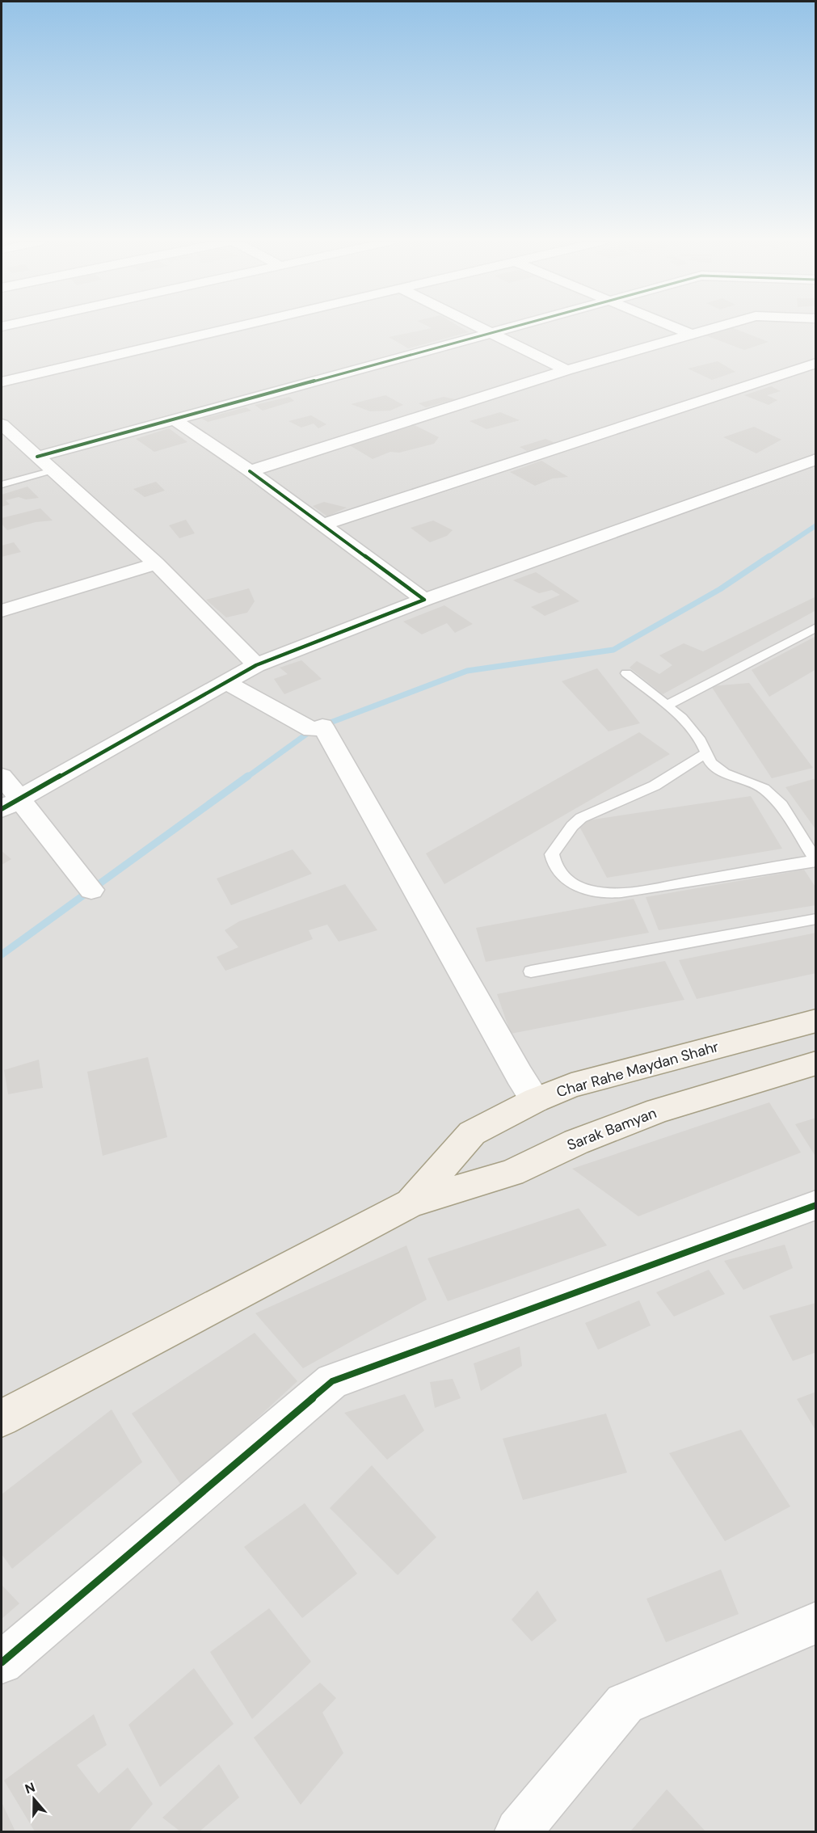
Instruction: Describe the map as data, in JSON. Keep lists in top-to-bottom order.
{
  "streets": {
    "main road": ["Char Rahe Maydan Shahr", "Sarak Bamyan"]
  },
  "crossings": [
    ["Char Rahe Maydan Shahr", "Sarak Bamyan"]
  ],
  "north": "top"
}
